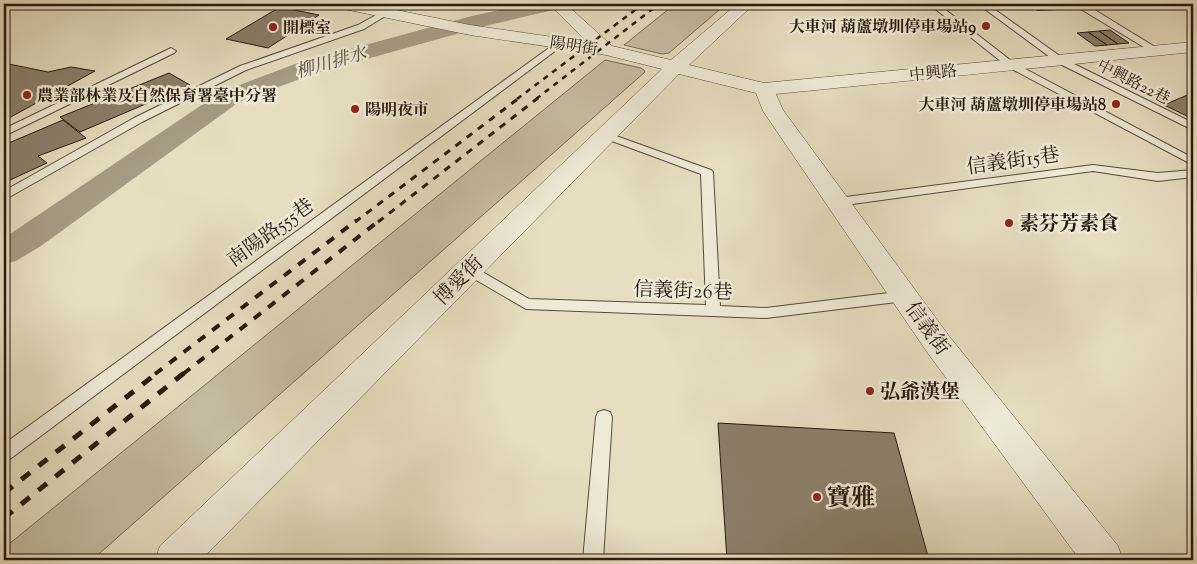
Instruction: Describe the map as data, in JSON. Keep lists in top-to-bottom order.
{
  "streets": {
    "street": [
      "陽明街",
      "中興路",
      "博愛街",
      "信義街"
    ],
    "lane": [
      "中興路22巷",
      "信義街15巷",
      "南陽路555巷",
      "信義街26巷"
    ]
  },
  "crossings": [
    ["陽明街", "中興路"],
    ["陽明街", "南陽路555巷"],
    ["陽明街", "博愛街"],
    ["中興路", "中興路22巷"],
    ["中興路", "博愛街"],
    ["中興路", "信義街"],
    ["信義街15巷", "信義街"],
    ["博愛街", "信義街26巷"],
    ["信義街26巷", "信義街"]
  ],
  "water": ["柳川排水"],
  "places": [
    "大車河 葫蘆墩圳停車場站9",
    "開標室",
    "農業部林業及自然保育署臺中分署",
    "大車河 葫蘆墩圳停車場站8",
    "陽明夜市",
    "素芬芳素食",
    "弘爺漢堡",
    "寶雅"
  ]
}
